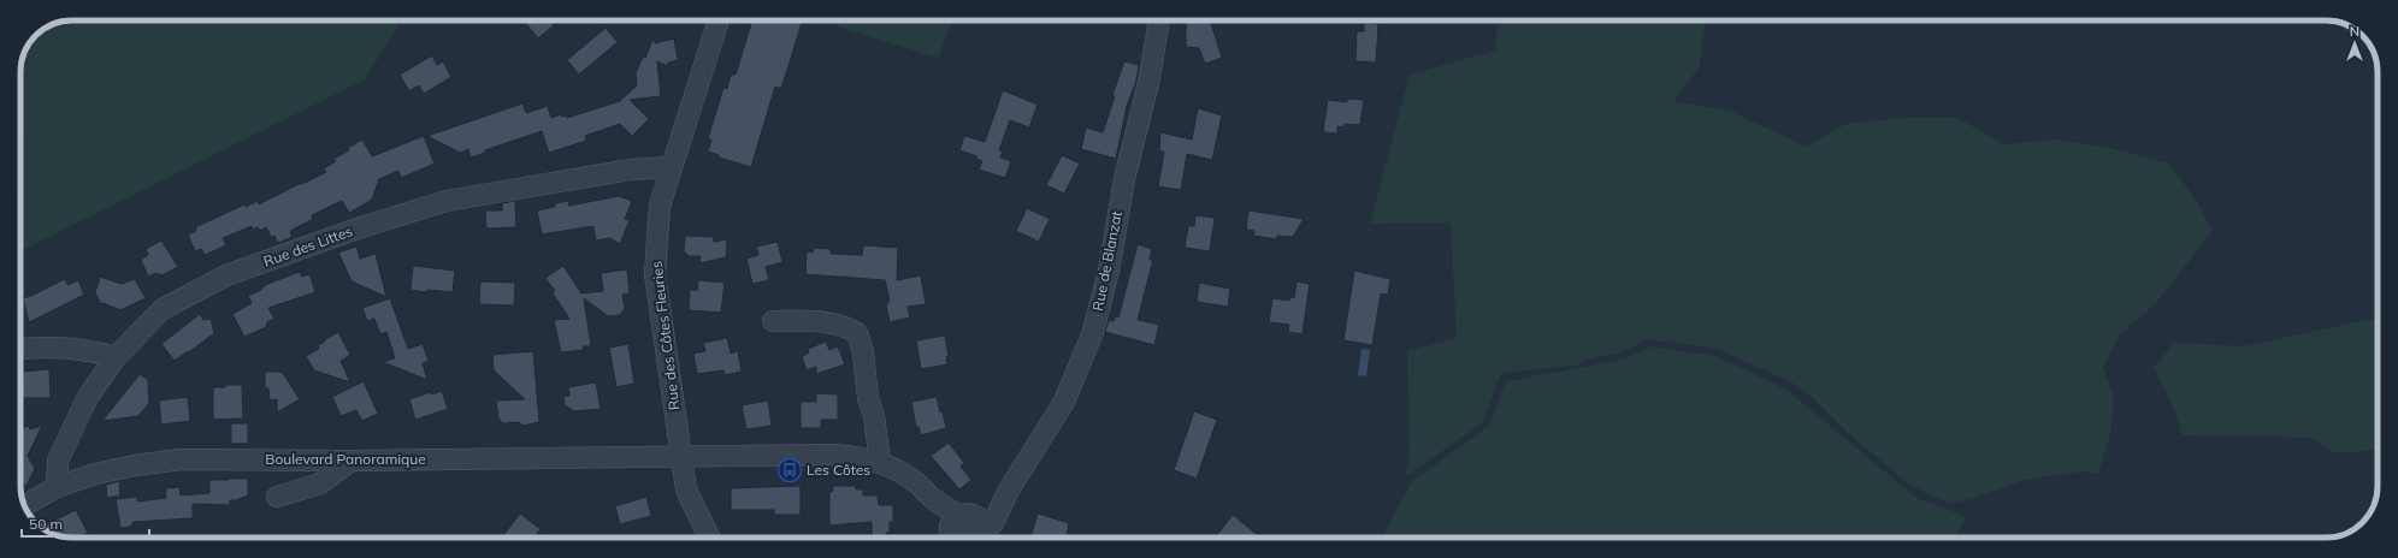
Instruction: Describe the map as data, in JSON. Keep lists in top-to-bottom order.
{
  "streets": {
    "street": [
      "Rue des Littes",
      "Rue de Blanzat",
      "Rue des Côtes Fleuries",
      "Boulevard Panoramique"
    ]
  },
  "crossings": [
    ["Rue des Littes", "Rue des Côtes Fleuries"],
    ["Rue des Littes", "Boulevard Panoramique"],
    ["Rue de Blanzat", "Boulevard Panoramique"],
    ["Rue des Côtes Fleuries", "Boulevard Panoramique"]
  ],
  "places": {
    "bus stop": ["Les Côtes"]
  },
  "scale_bar": "50 m",
  "north": "top"
}
